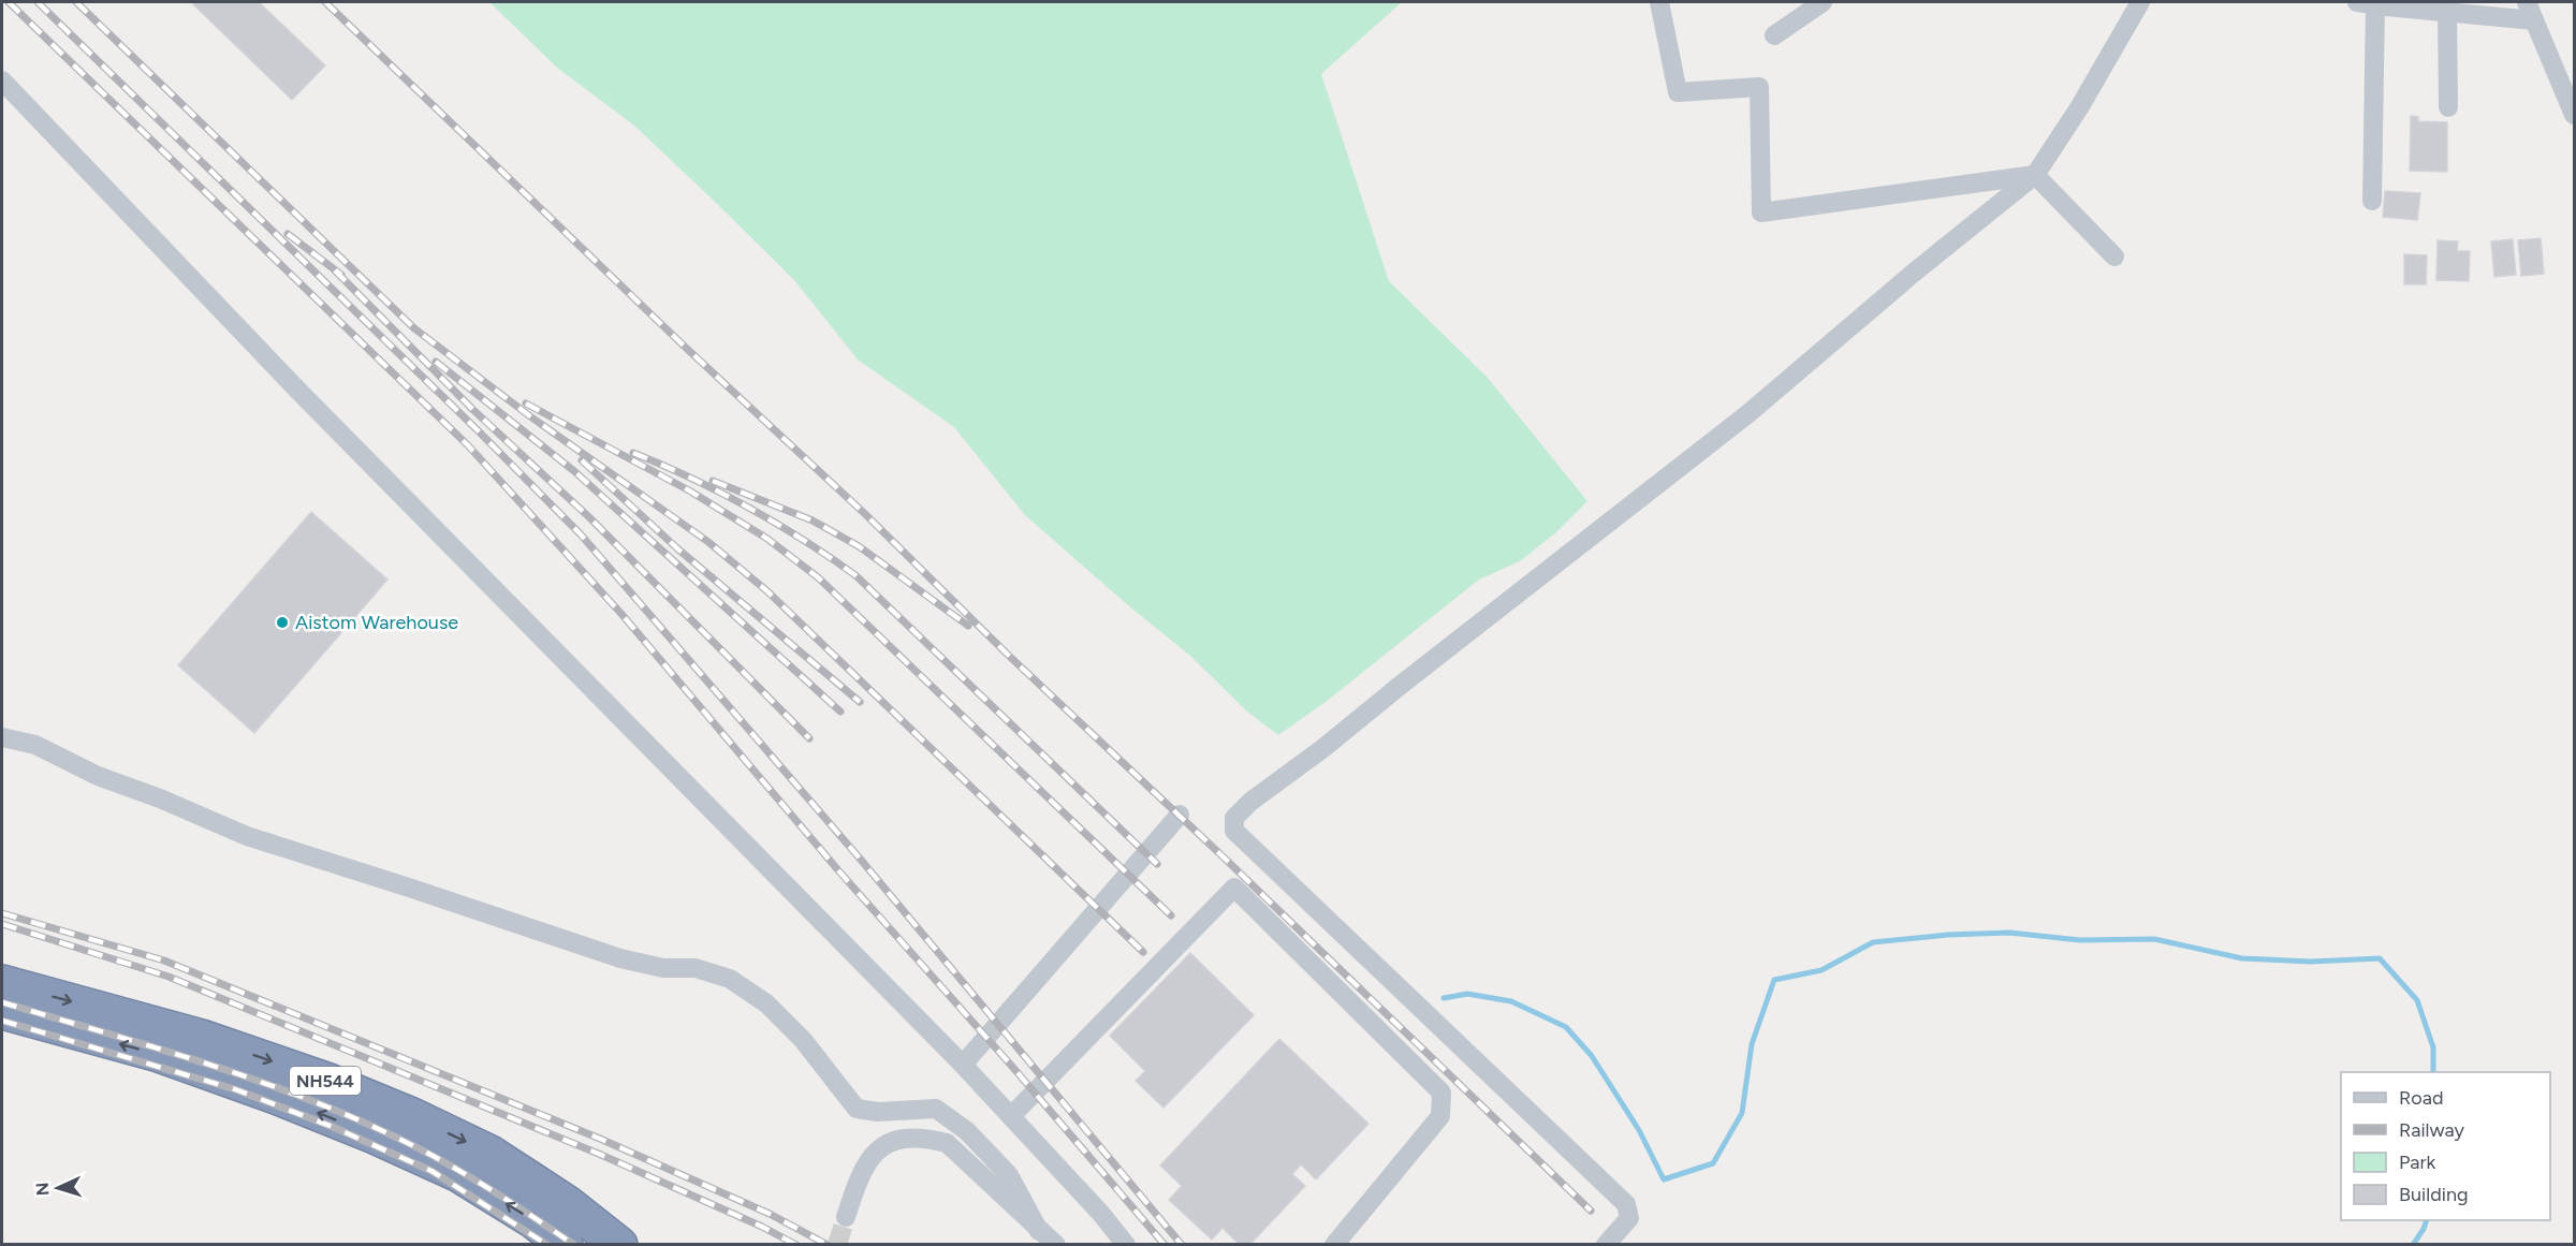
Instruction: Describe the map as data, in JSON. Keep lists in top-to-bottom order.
{
  "streets": {
    "highway": ["NH544"]
  },
  "places": ["Aistom Warehouse"],
  "legend": [
    "Road",
    "Railway",
    "Park",
    "Building"
  ],
  "north": "left"
}
